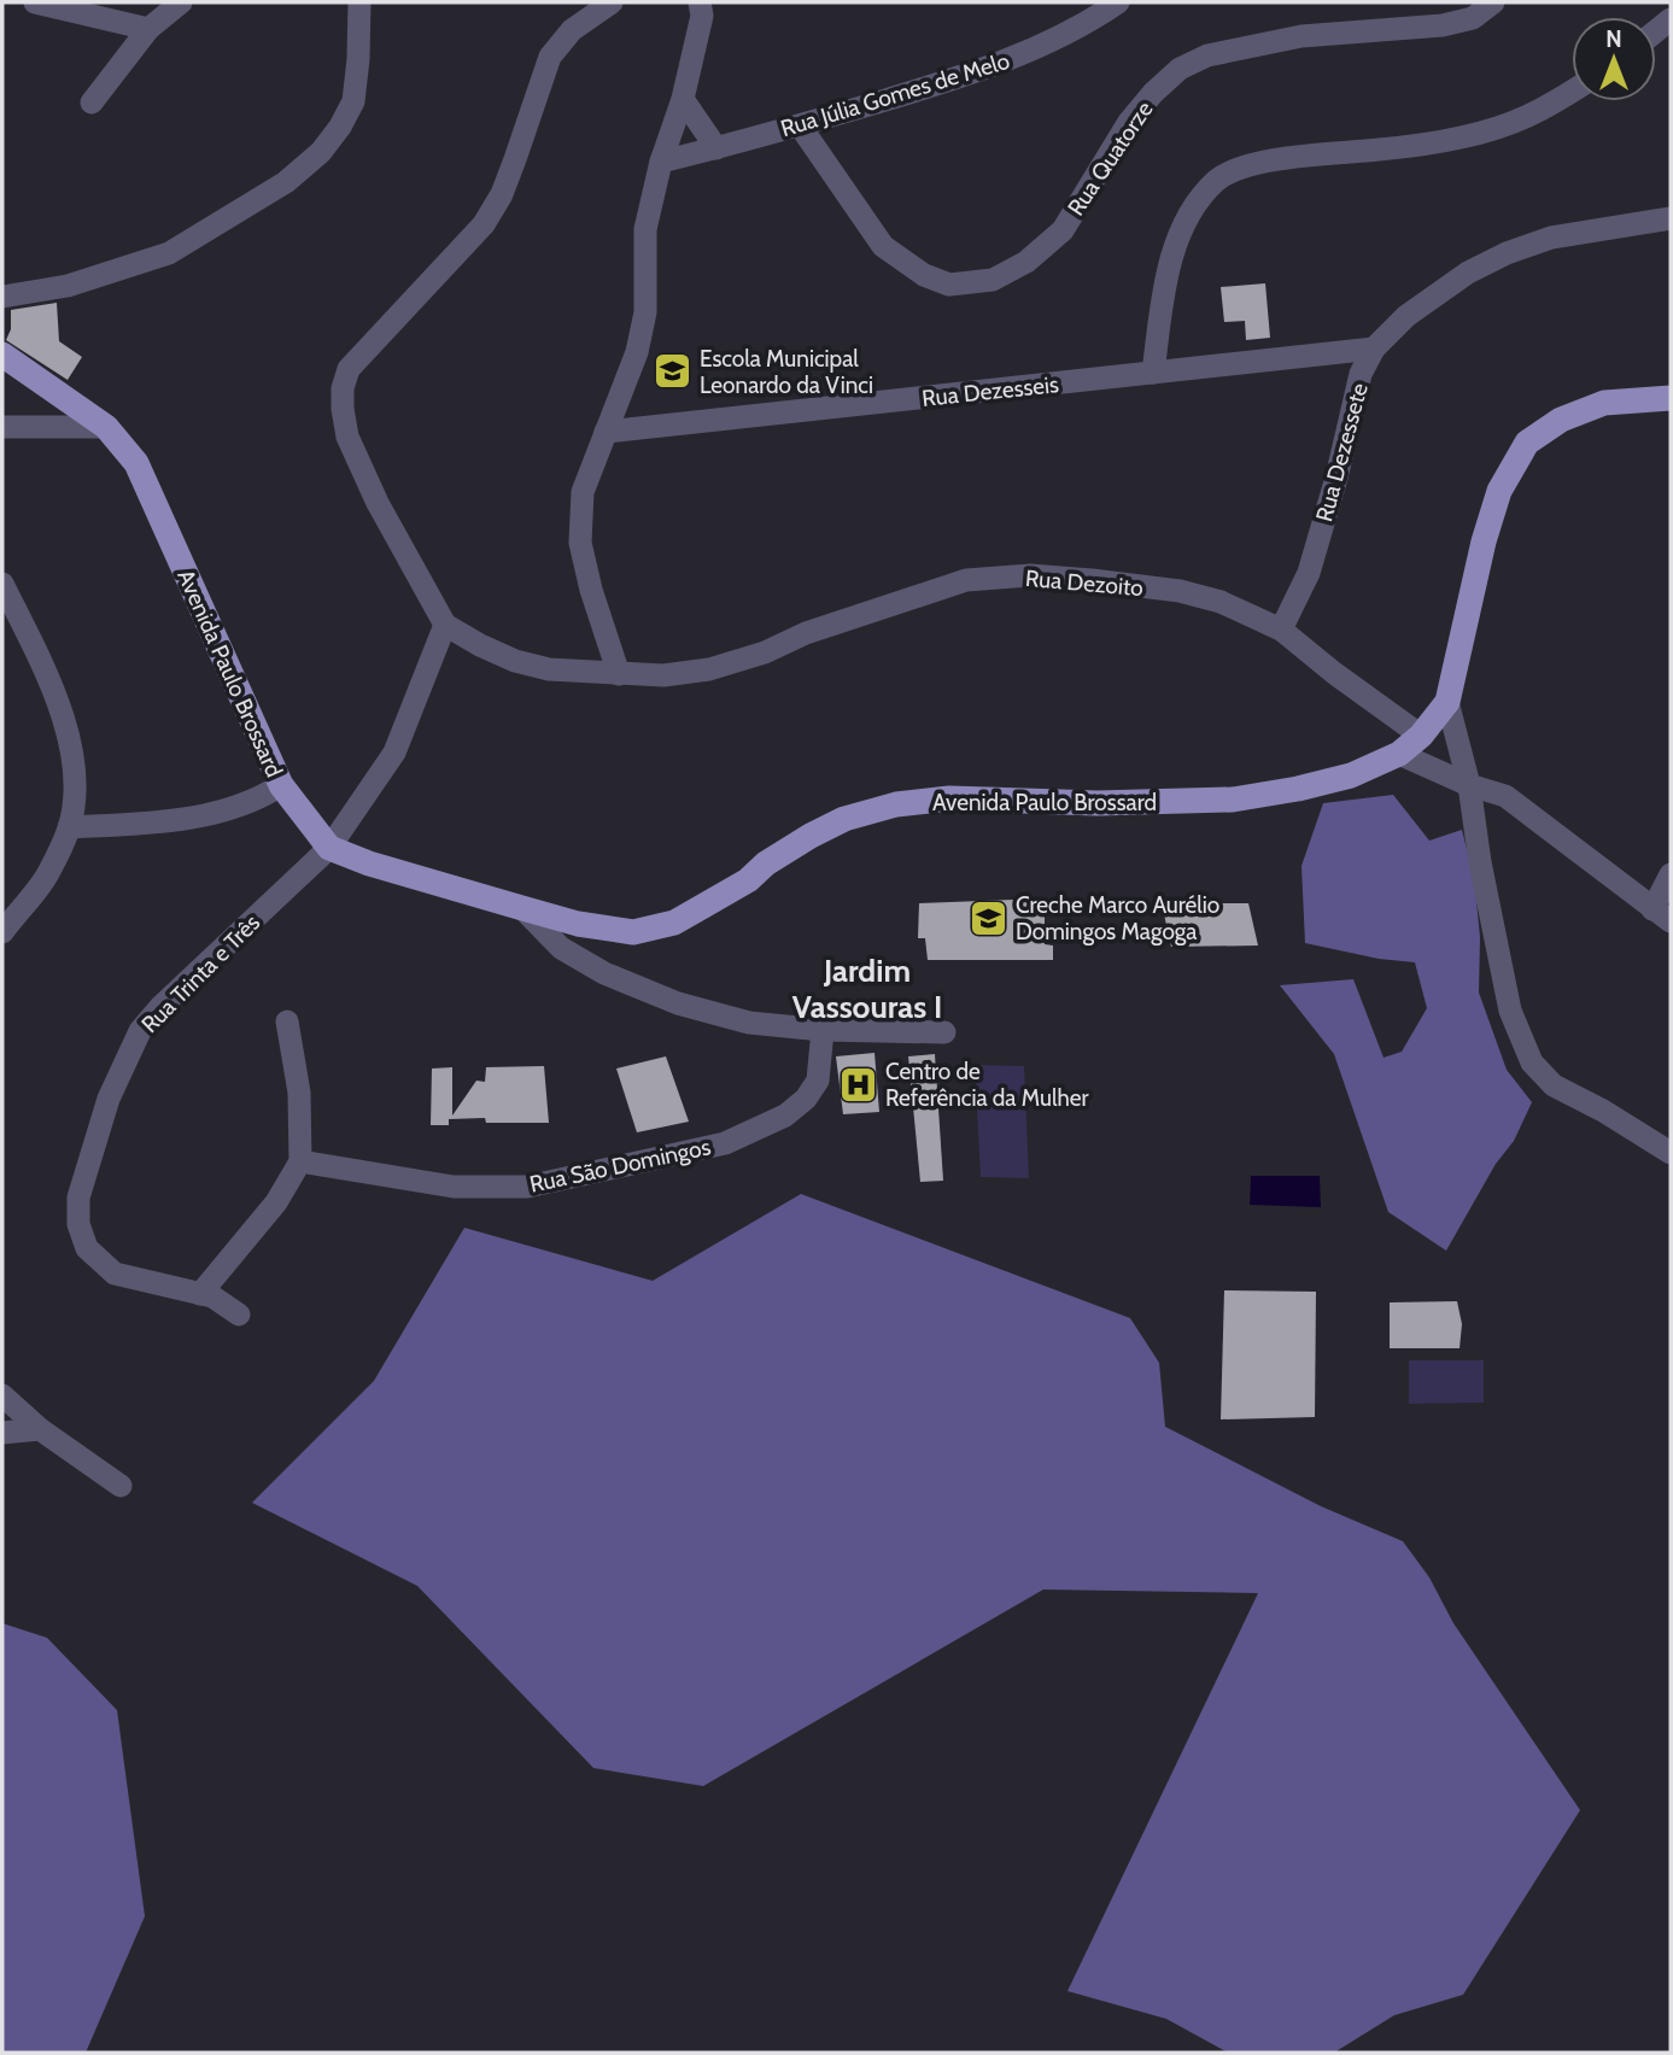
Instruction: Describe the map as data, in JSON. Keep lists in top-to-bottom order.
{
  "streets": {
    "main road": ["Avenida Paulo Brossard"],
    "street": [
      "Rua Júlia Gomes de Melo",
      "Rua Quatorze",
      "Rua Dezesseis",
      "Rua Dezessete",
      "Rua Dezoito",
      "Rua Trinta e Três",
      "Rua São Domingos"
    ]
  },
  "crossings": [
    ["Rua Júlia Gomes de Melo", "Rua Quatorze"],
    ["Rua Dezesseis", "Rua Dezessete"],
    ["Rua Dezessete", "Rua Dezoito"],
    ["Rua Dezoito", "Avenida Paulo Brossard"],
    ["Rua Dezoito", "Rua Trinta e Três"],
    ["Avenida Paulo Brossard", "Rua Trinta e Três"]
  ],
  "districts": ["Jardim Vassouras I"],
  "places": {
    "school or university": ["Escola Municipal Leonardo da Vinci", "Creche Marco Aurélio Domingos Magoga"],
    "hospital": ["Centro de Referência da Mulher"]
  },
  "north": "top"
}
